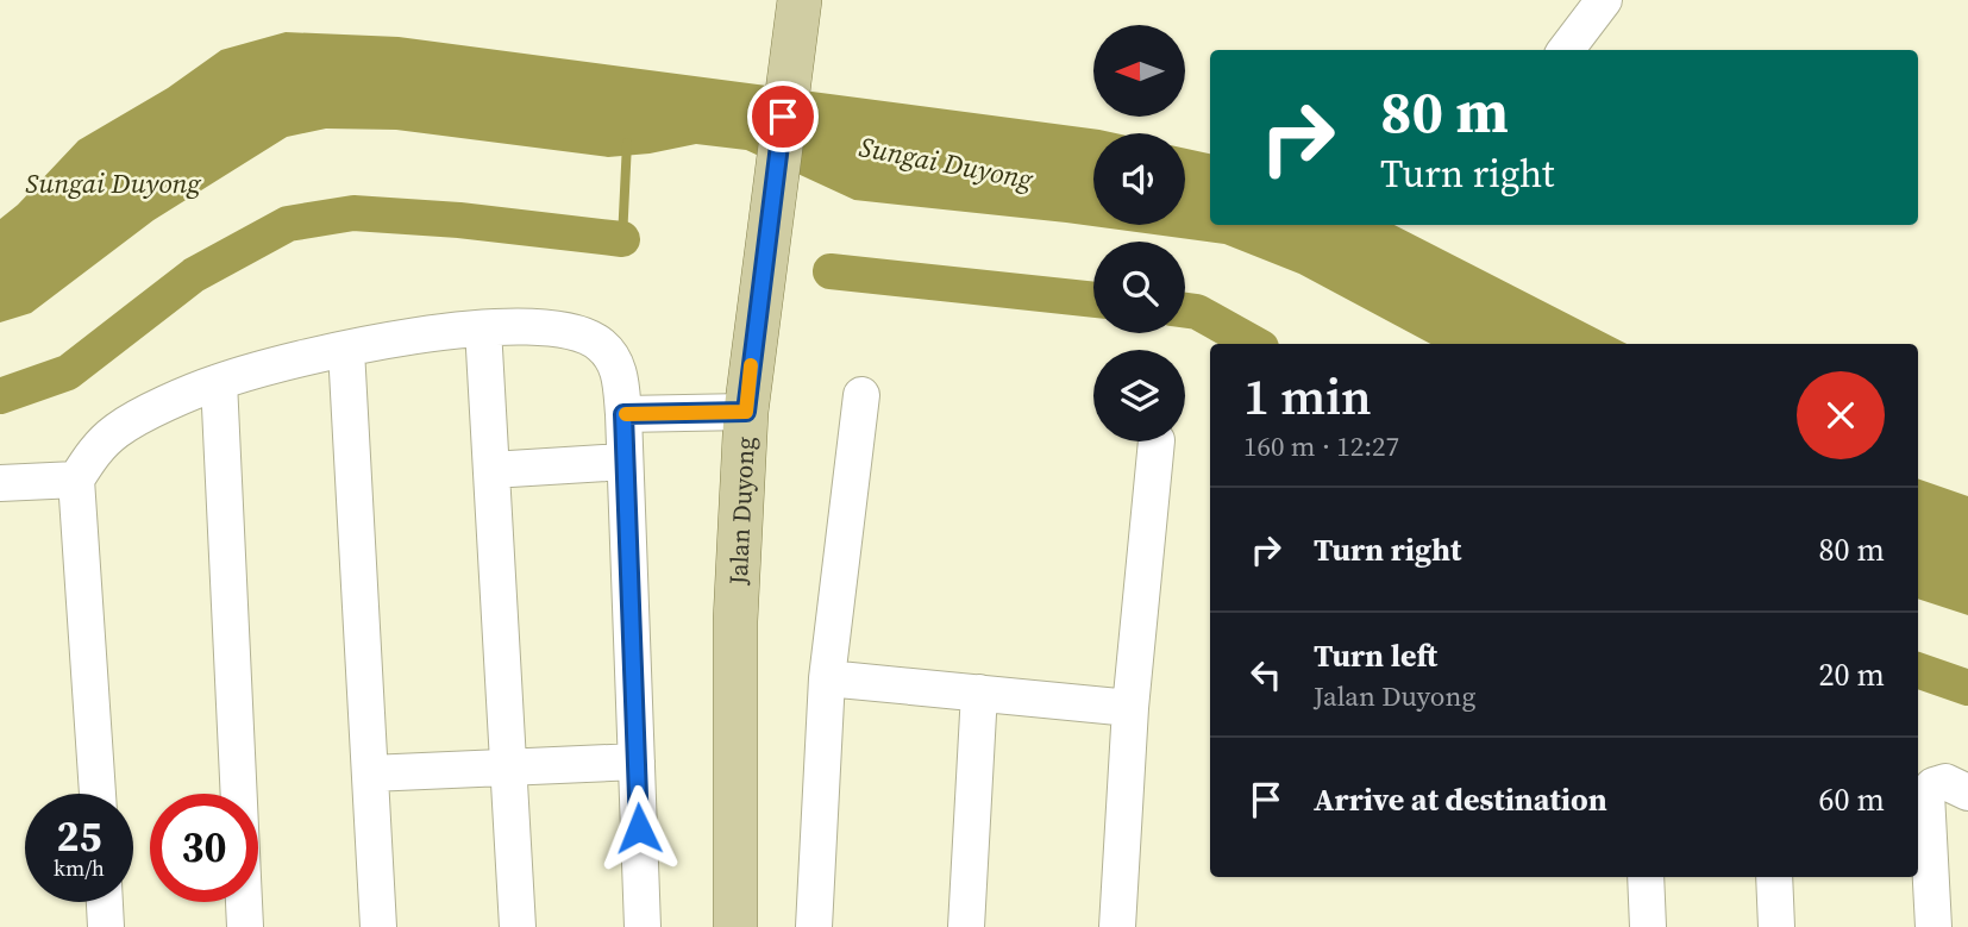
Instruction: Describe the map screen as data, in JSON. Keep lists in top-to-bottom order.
{
  "streets": {
    "main road": ["Jalan Duyong"]
  },
  "water": ["Sungai Duyong"],
  "north": "left",
  "page": {
    "turn": ["80 m", "Turn right"],
    "heading": ["1 min", "160 m · 12:27"],
    "list": [
      {
        "name": "Turn right",
        "value": "80 m"
      },
      {
        "name": "Turn left",
        "note": "Jalan Duyong",
        "value": "20 m"
      },
      {
        "name": "Arrive at destination",
        "value": "60 m"
      }
    ],
    "speed": "25 km/h",
    "limit": "30"
  }
}
